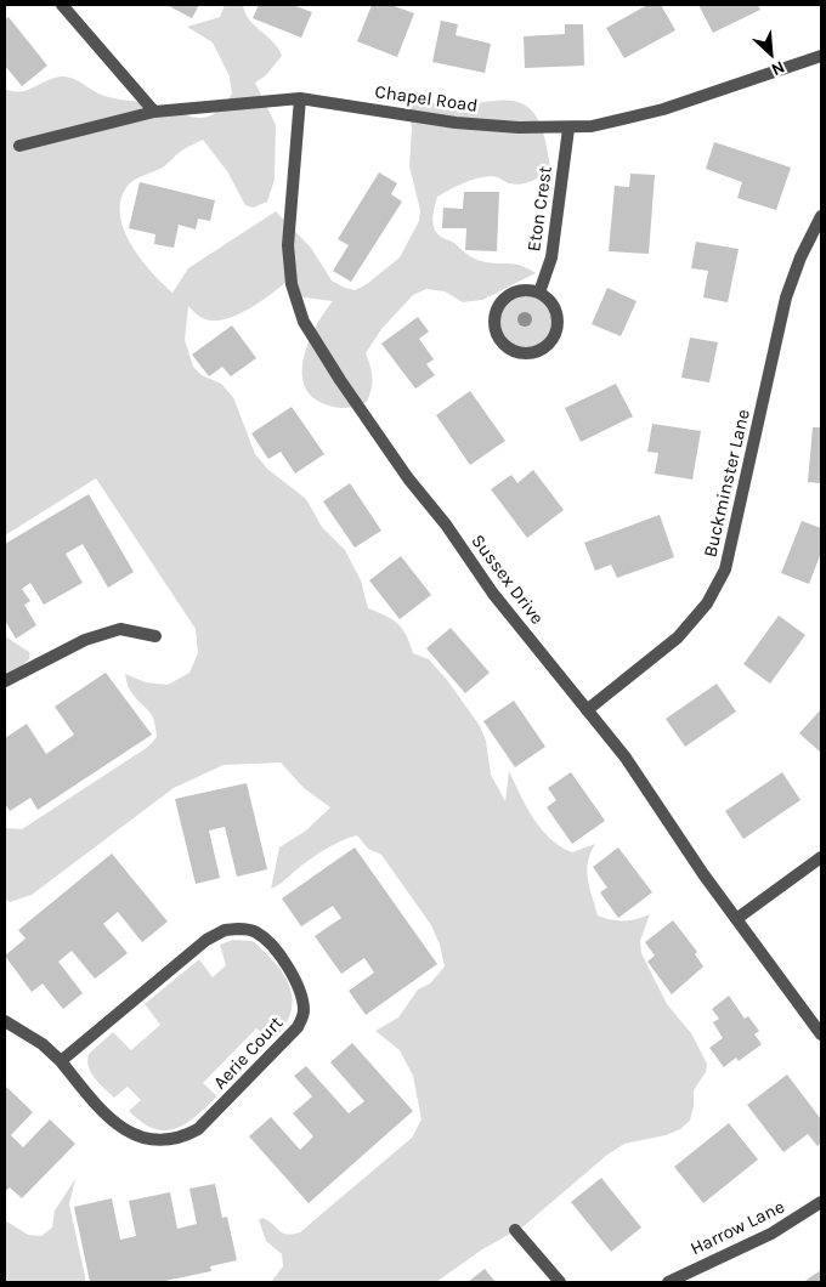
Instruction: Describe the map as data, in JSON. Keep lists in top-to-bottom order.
{
  "streets": {
    "street": [
      "Chapel Road",
      "Eton Crest",
      "Buckminster Lane",
      "Sussex Drive",
      "Aerie Court",
      "Harrow Lane"
    ]
  },
  "crossings": [
    ["Chapel Road", "Eton Crest"],
    ["Chapel Road", "Sussex Drive"],
    ["Buckminster Lane", "Sussex Drive"]
  ],
  "north": "bottom right"
}
